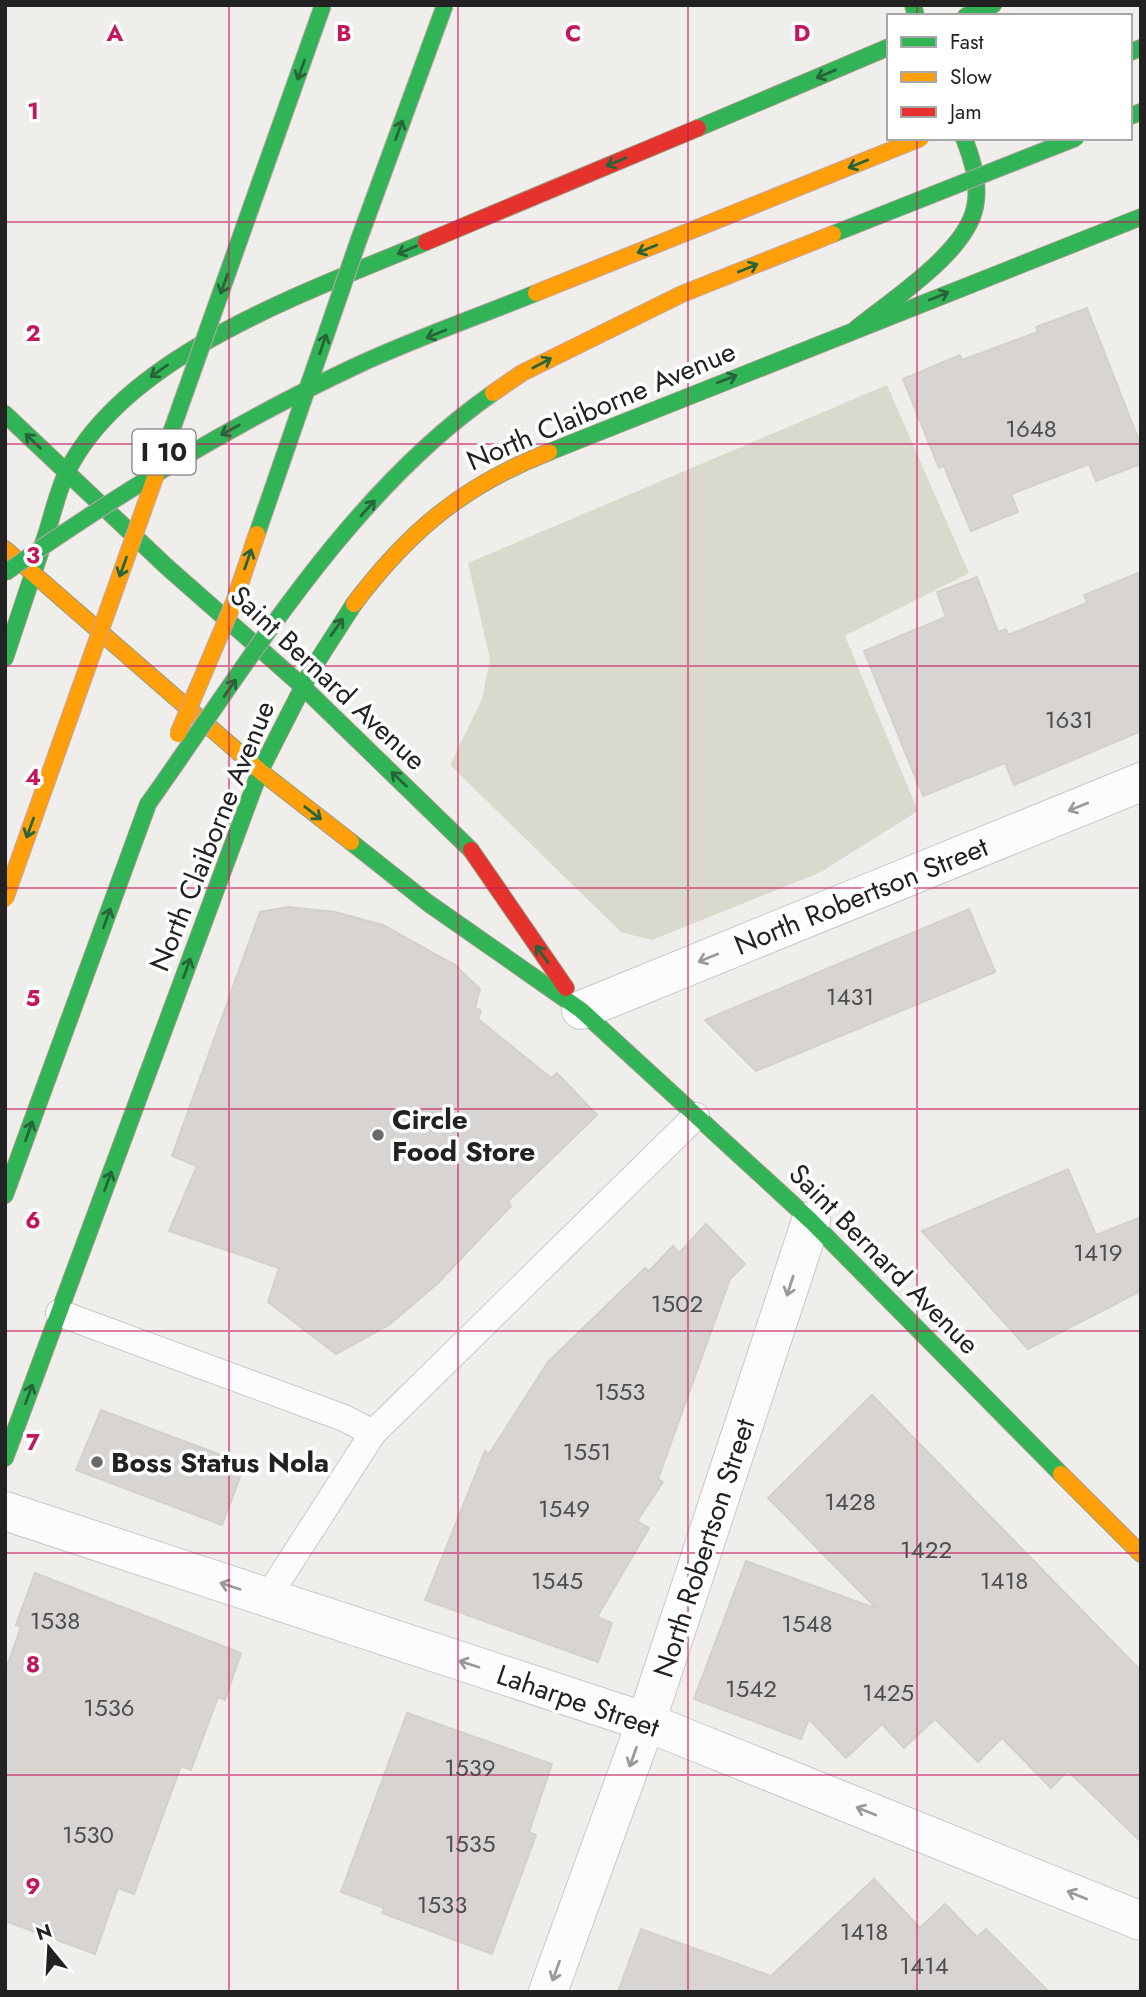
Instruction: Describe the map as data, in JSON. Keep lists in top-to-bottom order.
{
  "streets": {
    "main road": ["North Claiborne Avenue", "I 10", "Saint Bernard Avenue"],
    "street": ["North Robertson Street", "Laharpe Street"]
  },
  "crossings": [
    ["North Claiborne Avenue", "Saint Bernard Avenue"],
    ["Saint Bernard Avenue", "North Robertson Street"],
    ["North Robertson Street", "Laharpe Street"]
  ],
  "one_way": ["North Robertson Street", "Laharpe Street"],
  "places": ["Circle Food Store", "Boss Status Nola"],
  "house_numbers": [
    "1648",
    "1631",
    "1431",
    "1419",
    "1502",
    "1553",
    "1551",
    "1428",
    "1549",
    "1422",
    "1545",
    "1418",
    "1538",
    "1548",
    "1542",
    "1425",
    "1536",
    "1539",
    "1530",
    "1535",
    "1533",
    "1418",
    "1414"
  ],
  "legend": ["Fast", "Slow", "Jam"],
  "north": "top",
  "grid": {
    "columns": [
      "A",
      "B",
      "C",
      "D"
    ],
    "rows": [
      "1",
      "2",
      "3",
      "4",
      "5",
      "6",
      "7",
      "8",
      "9"
    ]
  }
}
